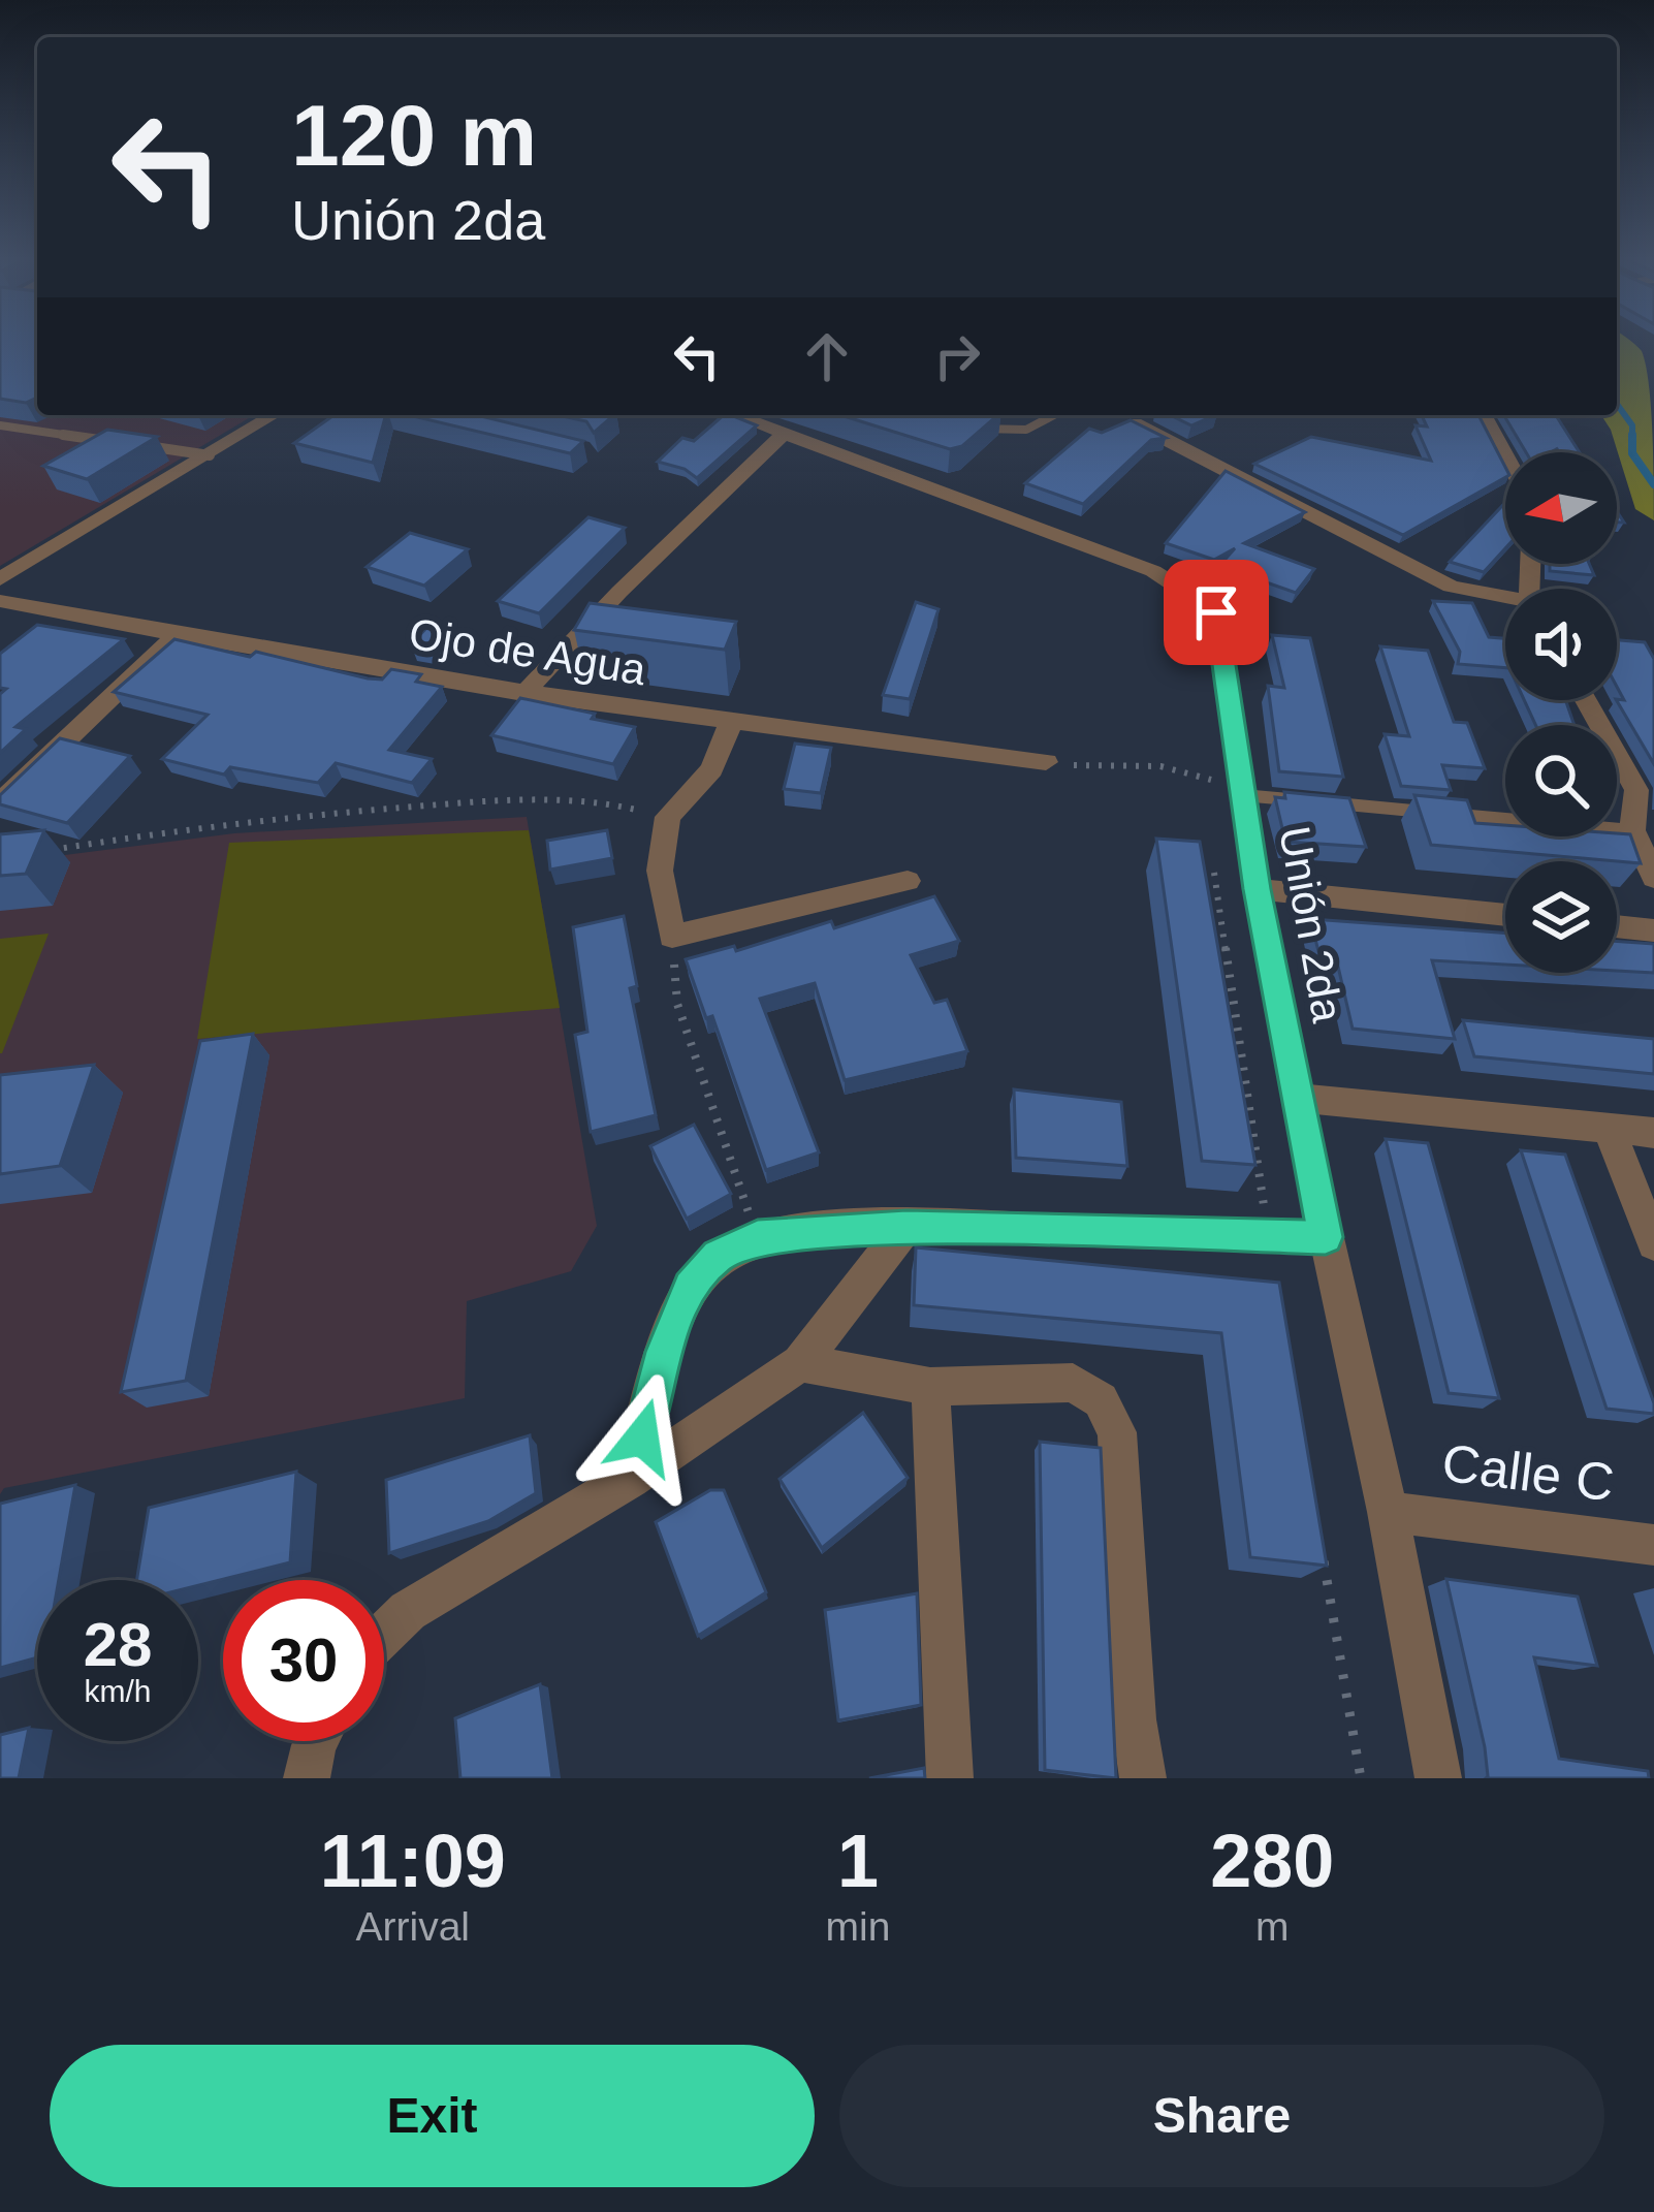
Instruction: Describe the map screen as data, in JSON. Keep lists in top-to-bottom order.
{
  "streets": {
    "street": ["Ojo de Agua", "Unión 2da", "Calle C"]
  },
  "crossings": [
    ["Unión 2da", "Calle C"]
  ],
  "north": "left",
  "page": {
    "turn": ["120 m", "Unión 2da"],
    "speed": "28 km/h",
    "limit": "30",
    "eta": [
      "11:09",
      "Arrival",
      "1",
      "min",
      "280",
      "m"
    ],
    "buttons": ["Exit", "Share"]
  }
}
